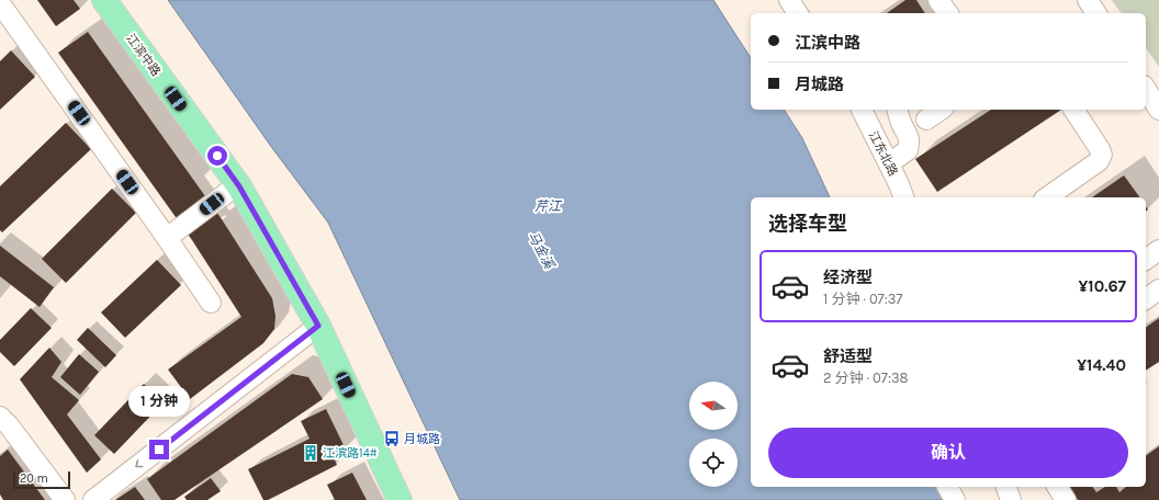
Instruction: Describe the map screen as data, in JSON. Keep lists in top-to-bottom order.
{
  "streets": {
    "main road": ["江滨中路"],
    "street": ["江东北路"]
  },
  "water": ["芹江", "马金溪"],
  "places": {
    "bus stop": ["月城路"],
    "building": ["江滨路14#"]
  },
  "scale_bar": "20 m",
  "north": "left",
  "page": {
    "banner": ["江滨中路", "月城路"],
    "heading": "选择车型",
    "list": [
      {
        "name": "经济型",
        "note": "1 分钟 · 07:37",
        "value": "¥10.67"
      },
      {
        "name": "舒适型",
        "note": "2 分钟 · 07:38",
        "value": "¥14.40"
      }
    ],
    "bubble": "1 分钟",
    "buttons": "确认",
    "scale": "20 m"
  }
}
